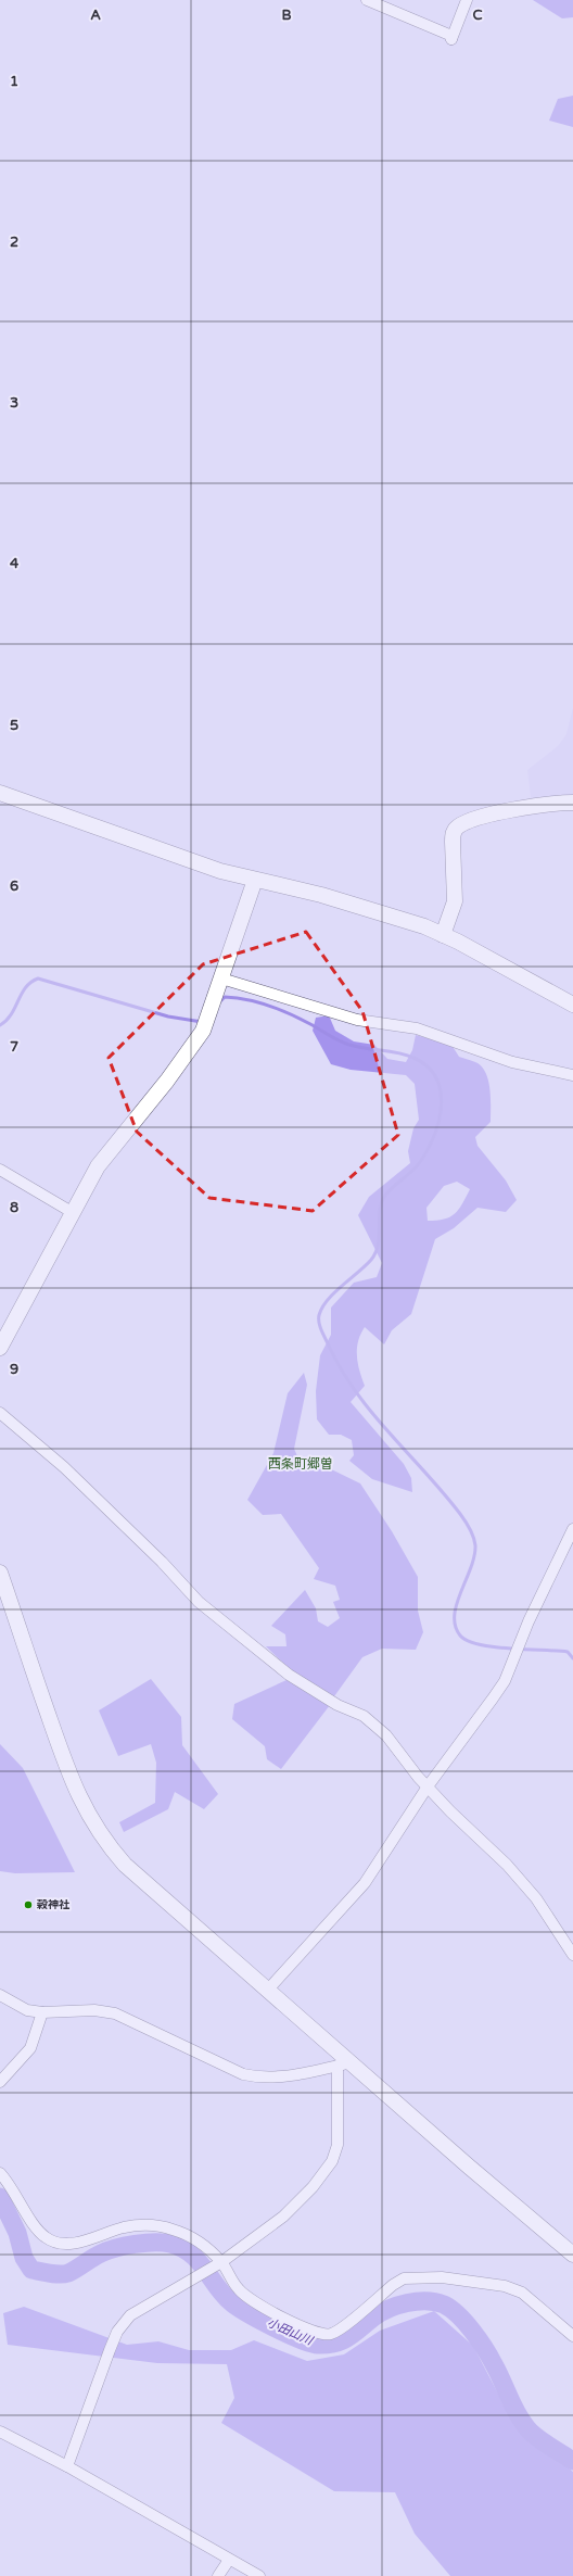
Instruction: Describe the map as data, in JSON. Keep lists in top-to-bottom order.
{
  "districts": ["西条町郷曽"],
  "water": ["小田山川"],
  "places": ["穀神社"],
  "grid": {
    "columns": ["A", "B", "C"],
    "rows": [
      "1",
      "2",
      "3",
      "4",
      "5",
      "6",
      "7",
      "8",
      "9"
    ]
  }
}
